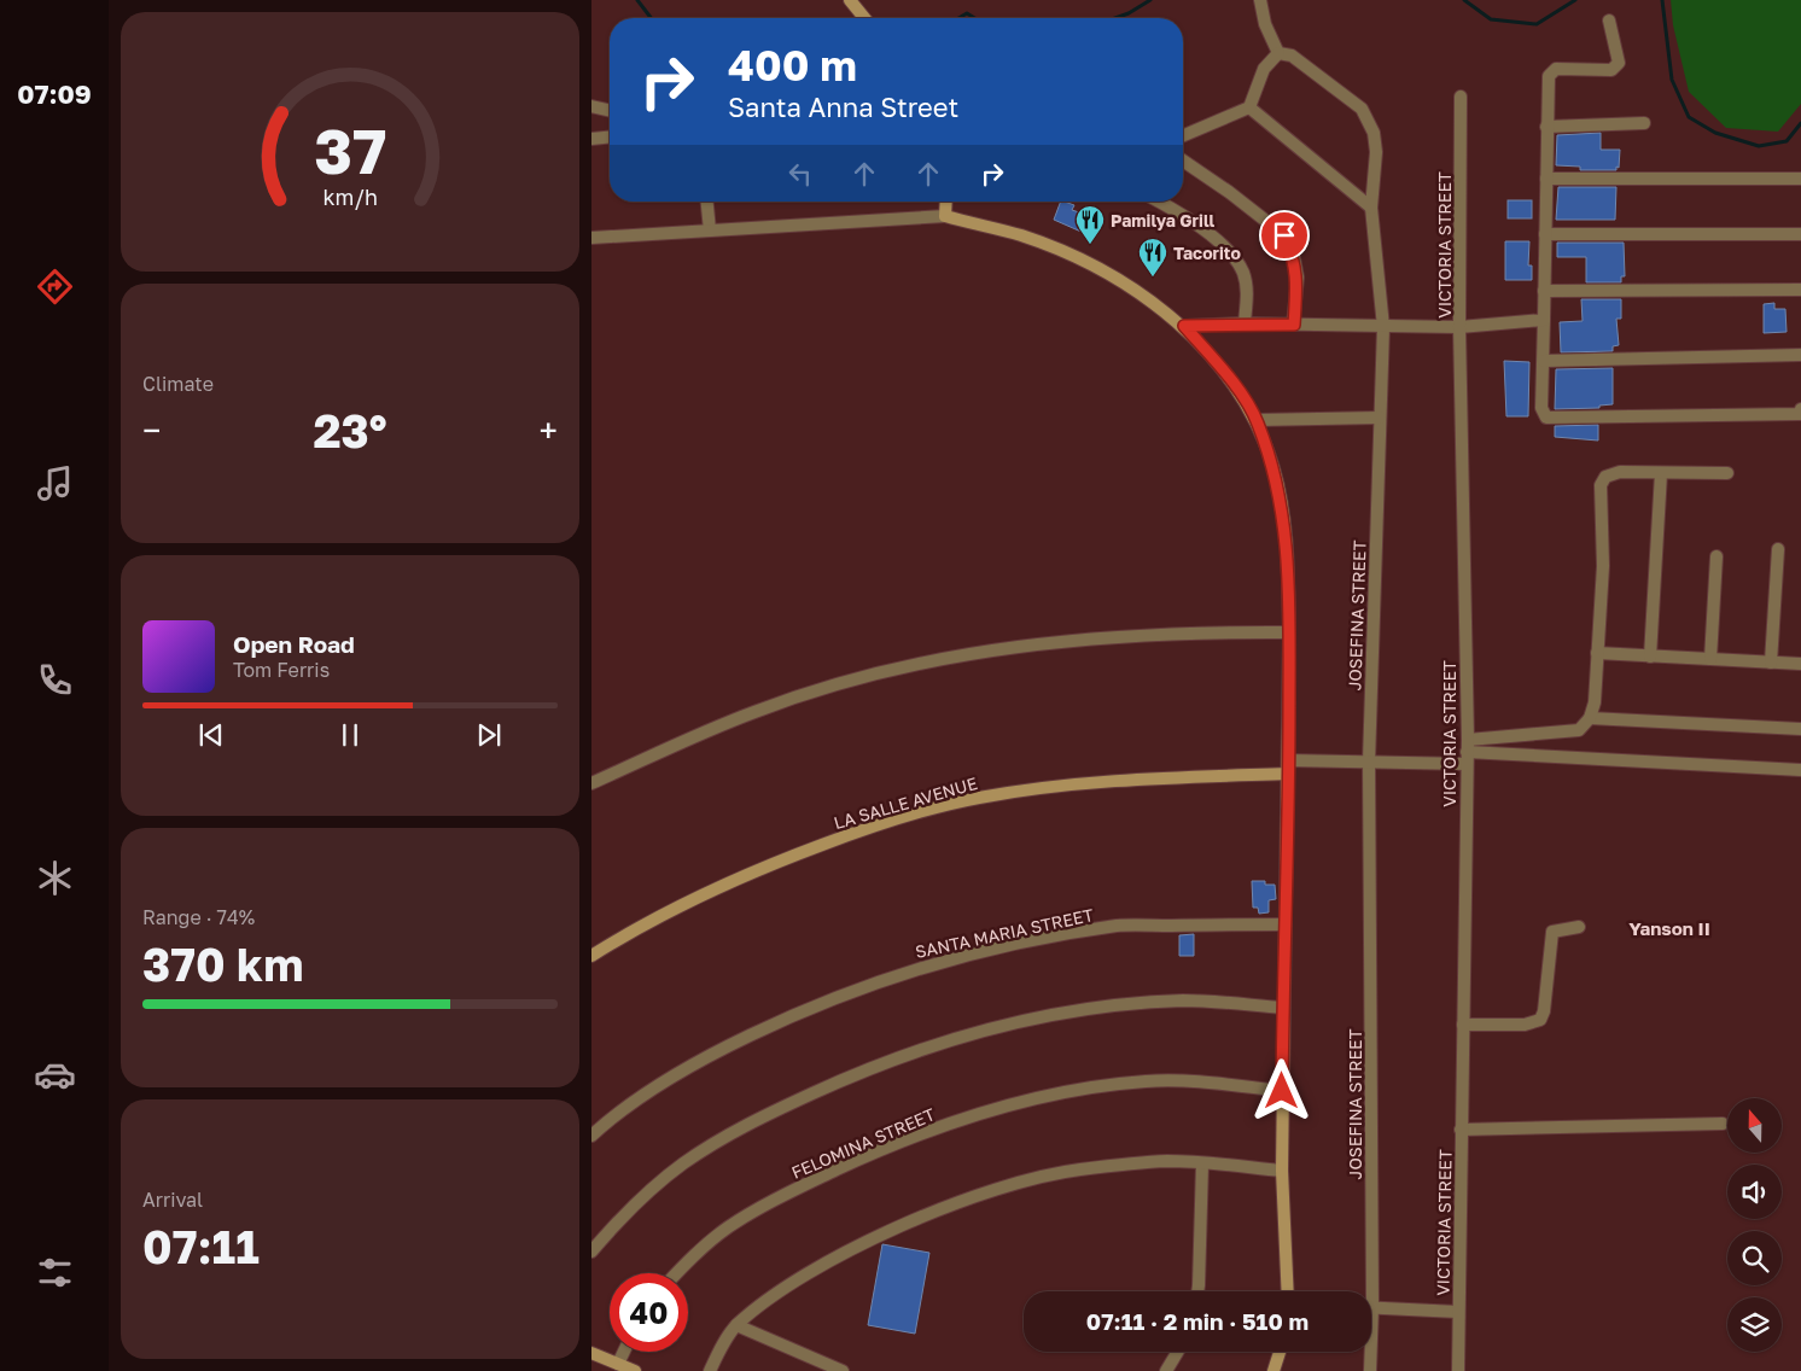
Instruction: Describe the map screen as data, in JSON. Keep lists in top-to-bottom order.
{
  "streets": {
    "street": [
      "VICTORIA STREET",
      "JOSEFINA STREET",
      "LA SALLE AVENUE",
      "SANTA MARIA STREET",
      "FELOMINA STREET"
    ]
  },
  "districts": ["Yanson II"],
  "places": {
    "restaurant": ["Pamilya Grill", "Tacorito"]
  },
  "north": "top",
  "page": {
    "tabs": "07:09",
    "turn": ["400 m", "Santa Anna Street"],
    "tile": [
      "Climate",
      ["Range · 74%", "370 km"],
      ["Arrival", "07:11"]
    ],
    "heat": ["−", "23°", "+"],
    "song": ["Open Road", "Tom Ferris"],
    "limit": "40",
    "trip": "07:11 · 2 min · 510 m",
    "gauge": ["37", "km/h"]
  }
}
